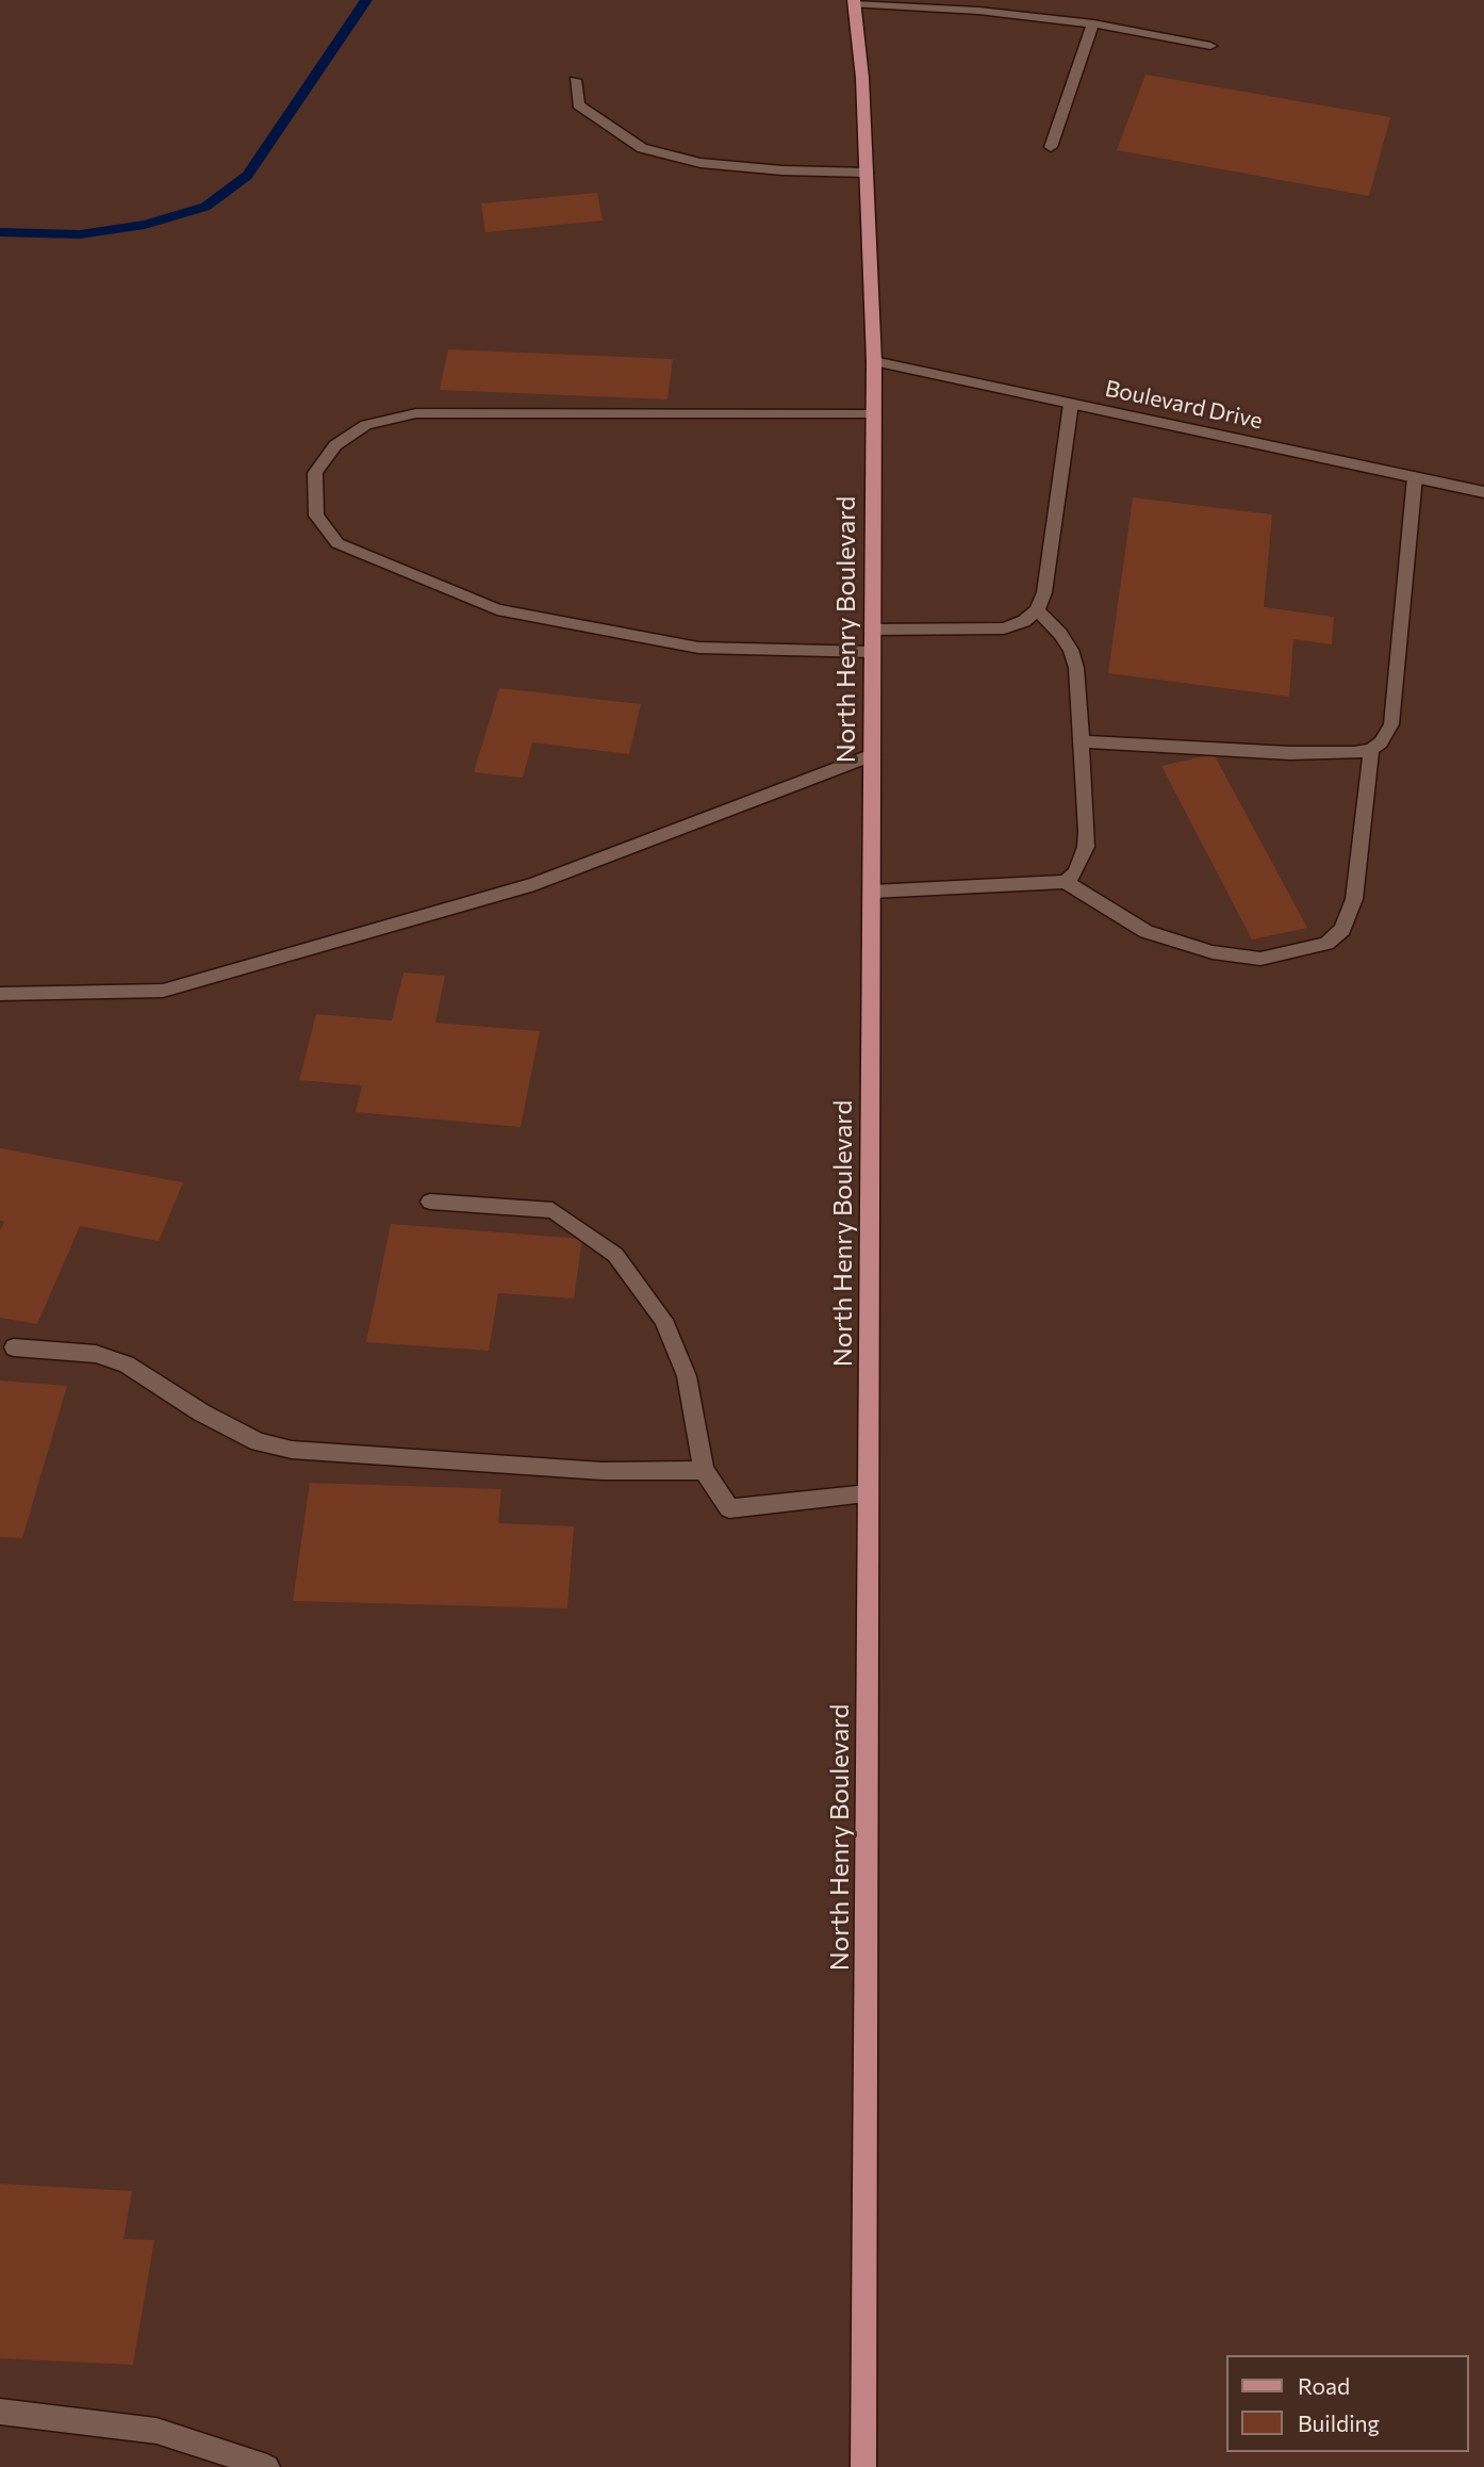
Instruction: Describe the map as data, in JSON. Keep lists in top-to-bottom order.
{
  "streets": {
    "main road": ["North Henry Boulevard"],
    "street": ["Boulevard Drive"]
  },
  "crossings": [
    ["Boulevard Drive", "North Henry Boulevard"]
  ],
  "legend": ["Road", "Building"]
}
